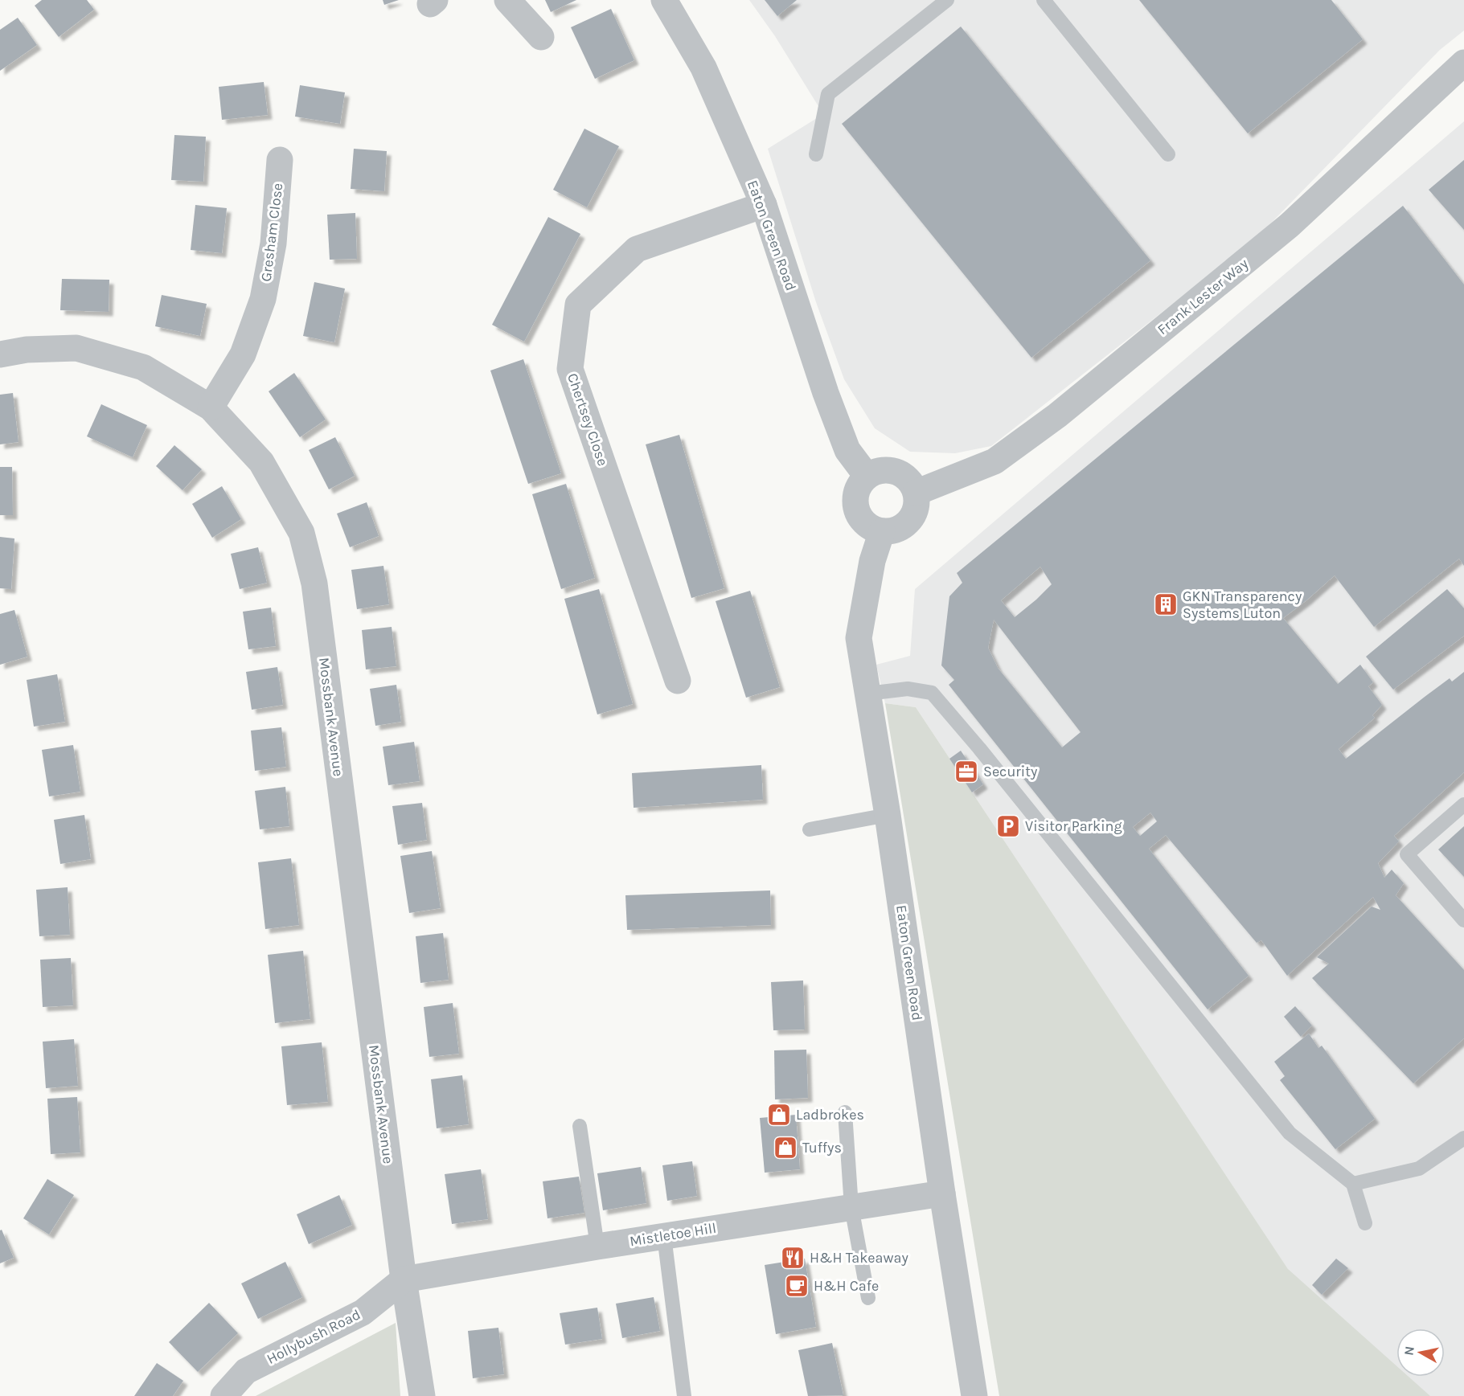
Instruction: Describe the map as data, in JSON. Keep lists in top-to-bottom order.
{
  "streets": {
    "street": [
      "Gresham Close",
      "Eaton Green Road",
      "Frank Lester Way",
      "Chertsey Close",
      "Mossbank Avenue",
      "Mistletoe Hill",
      "Hollybush Road"
    ]
  },
  "crossings": [
    ["Gresham Close", "Mossbank Avenue"],
    ["Eaton Green Road", "Frank Lester Way"],
    ["Eaton Green Road", "Chertsey Close"],
    ["Eaton Green Road", "Mistletoe Hill"],
    ["Mossbank Avenue", "Mistletoe Hill"],
    ["Mossbank Avenue", "Hollybush Road"],
    ["Mistletoe Hill", "Hollybush Road"]
  ],
  "places": {
    "building": ["GKN Transparency Systems Luton"],
    "office": ["Security"],
    "parking": ["Visitor Parking"],
    "shop": ["Ladbrokes", "Tuffys"],
    "restaurant": ["H&H Takeaway"],
    "cafe": ["H&H Cafe"]
  },
  "north": "left"
}
